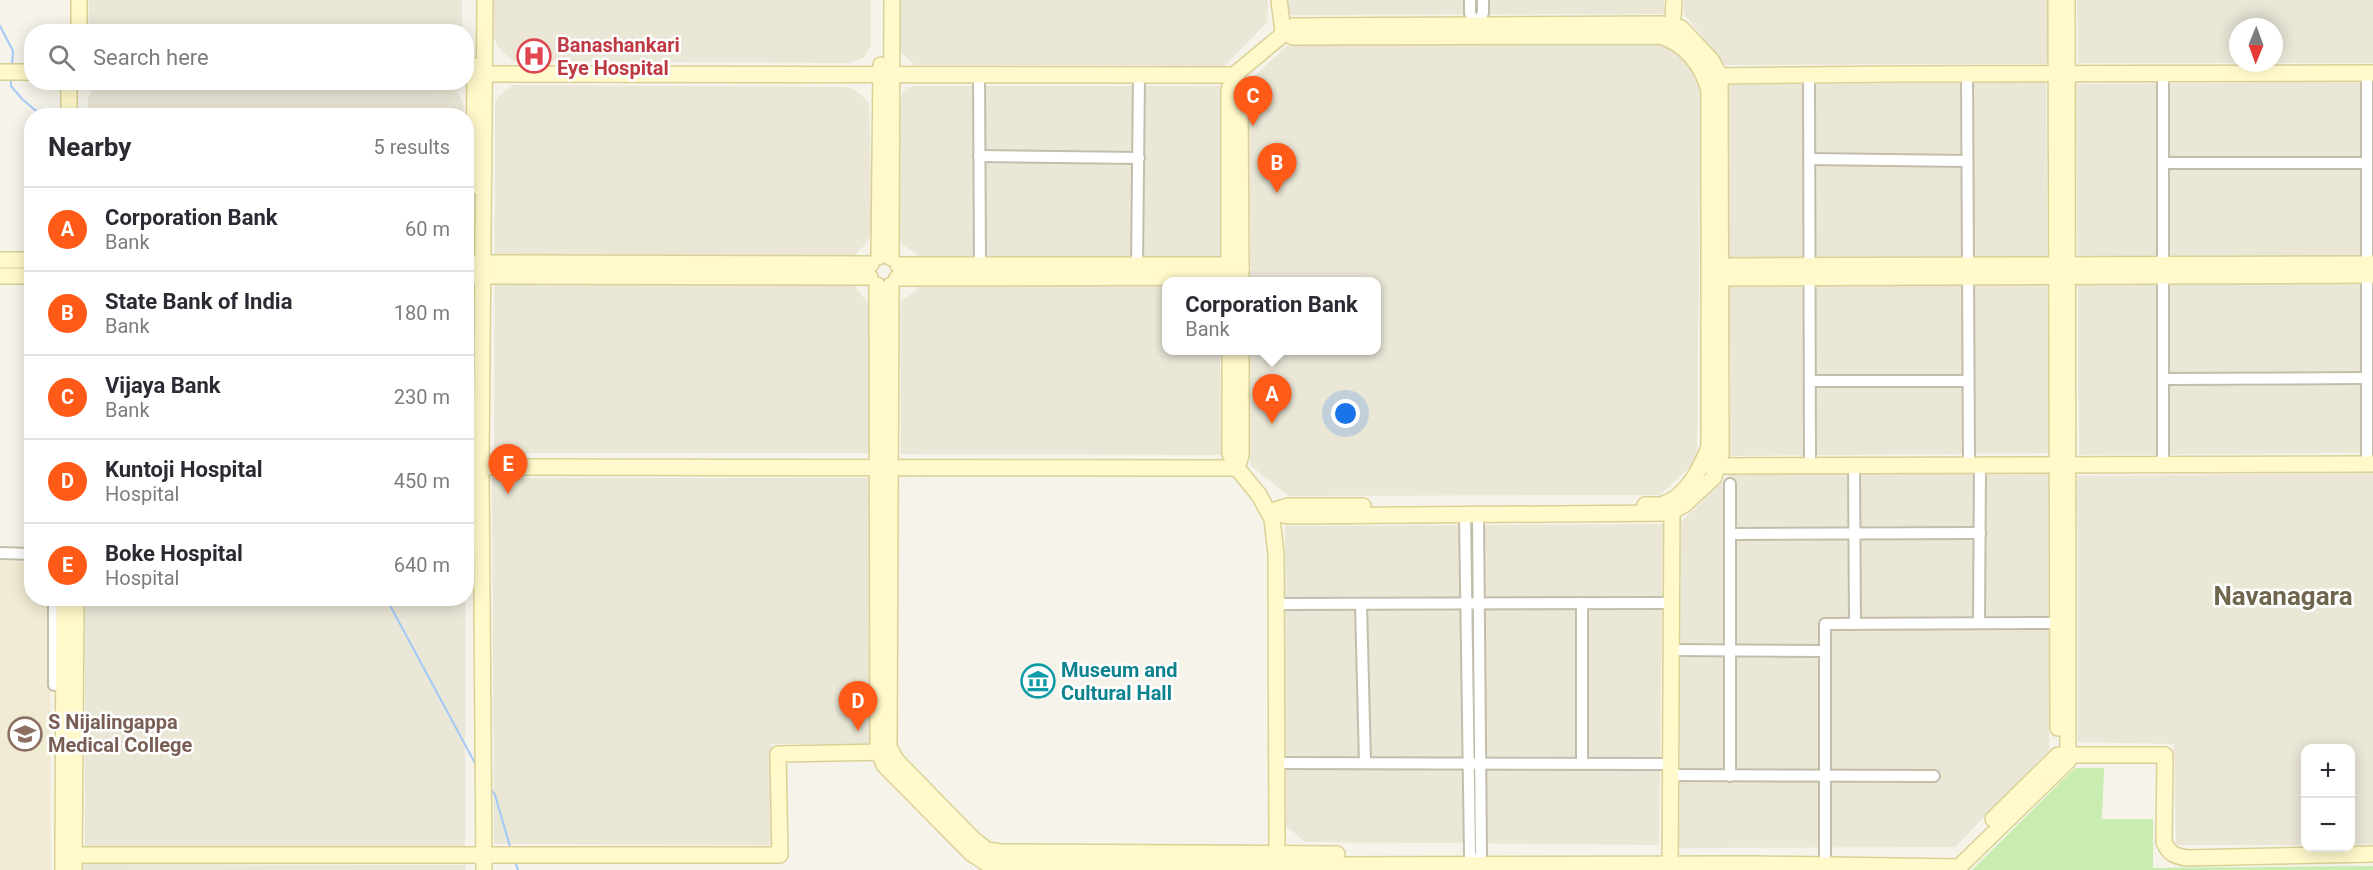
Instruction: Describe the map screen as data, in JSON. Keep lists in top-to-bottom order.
{
  "districts": ["Navanagara"],
  "places": {
    "hospital": ["Banashankari Eye Hospital"],
    "museum": ["Museum and Cultural Hall"],
    "school or university": ["S Nijalingappa Medical College"]
  },
  "north": "bottom",
  "page": {
    "search": "Search here",
    "pins": [
      "C",
      "B",
      "A",
      "E",
      "D"
    ],
    "heading": ["Nearby", "5 results"],
    "list": [
      {
        "mark": "A",
        "name": "Corporation Bank",
        "note": "Bank",
        "value": "60 m"
      },
      {
        "mark": "B",
        "name": "State Bank of India",
        "note": "Bank",
        "value": "180 m"
      },
      {
        "mark": "C",
        "name": "Vijaya Bank",
        "note": "Bank",
        "value": "230 m"
      },
      {
        "mark": "D",
        "name": "Kuntoji Hospital",
        "note": "Hospital",
        "value": "450 m"
      },
      {
        "mark": "E",
        "name": "Boke Hospital",
        "note": "Hospital",
        "value": "640 m"
      }
    ],
    "popup": ["Corporation Bank", "Bank"],
    "map_buttons": ["+", "−"]
  }
}
